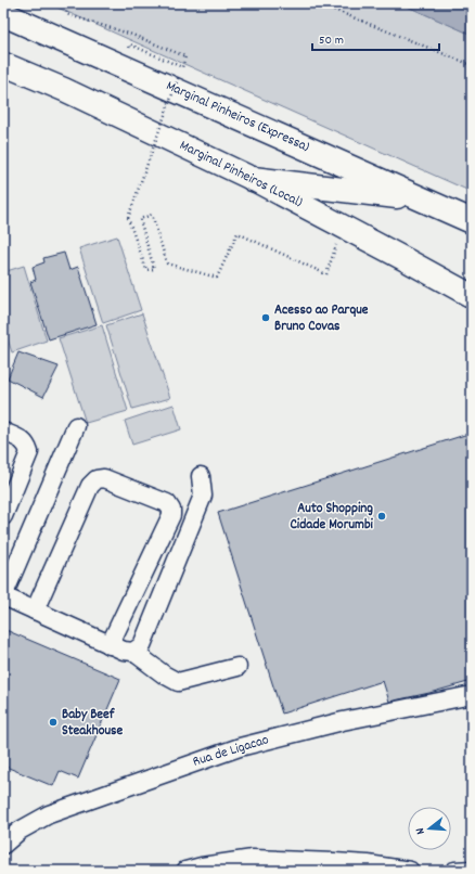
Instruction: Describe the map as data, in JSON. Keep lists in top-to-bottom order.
{
  "streets": {
    "highway": ["Marginal Pinheiros (Expressa)"],
    "main road": ["Marginal Pinheiros (Local)"],
    "street": ["Rua de Ligacao"]
  },
  "places": ["Acesso ao Parque Bruno Covas", "Auto Shopping Cidade Morumbi", "Baby Beef Steakhouse"],
  "scale_bar": "50 m",
  "north": "left"
}
